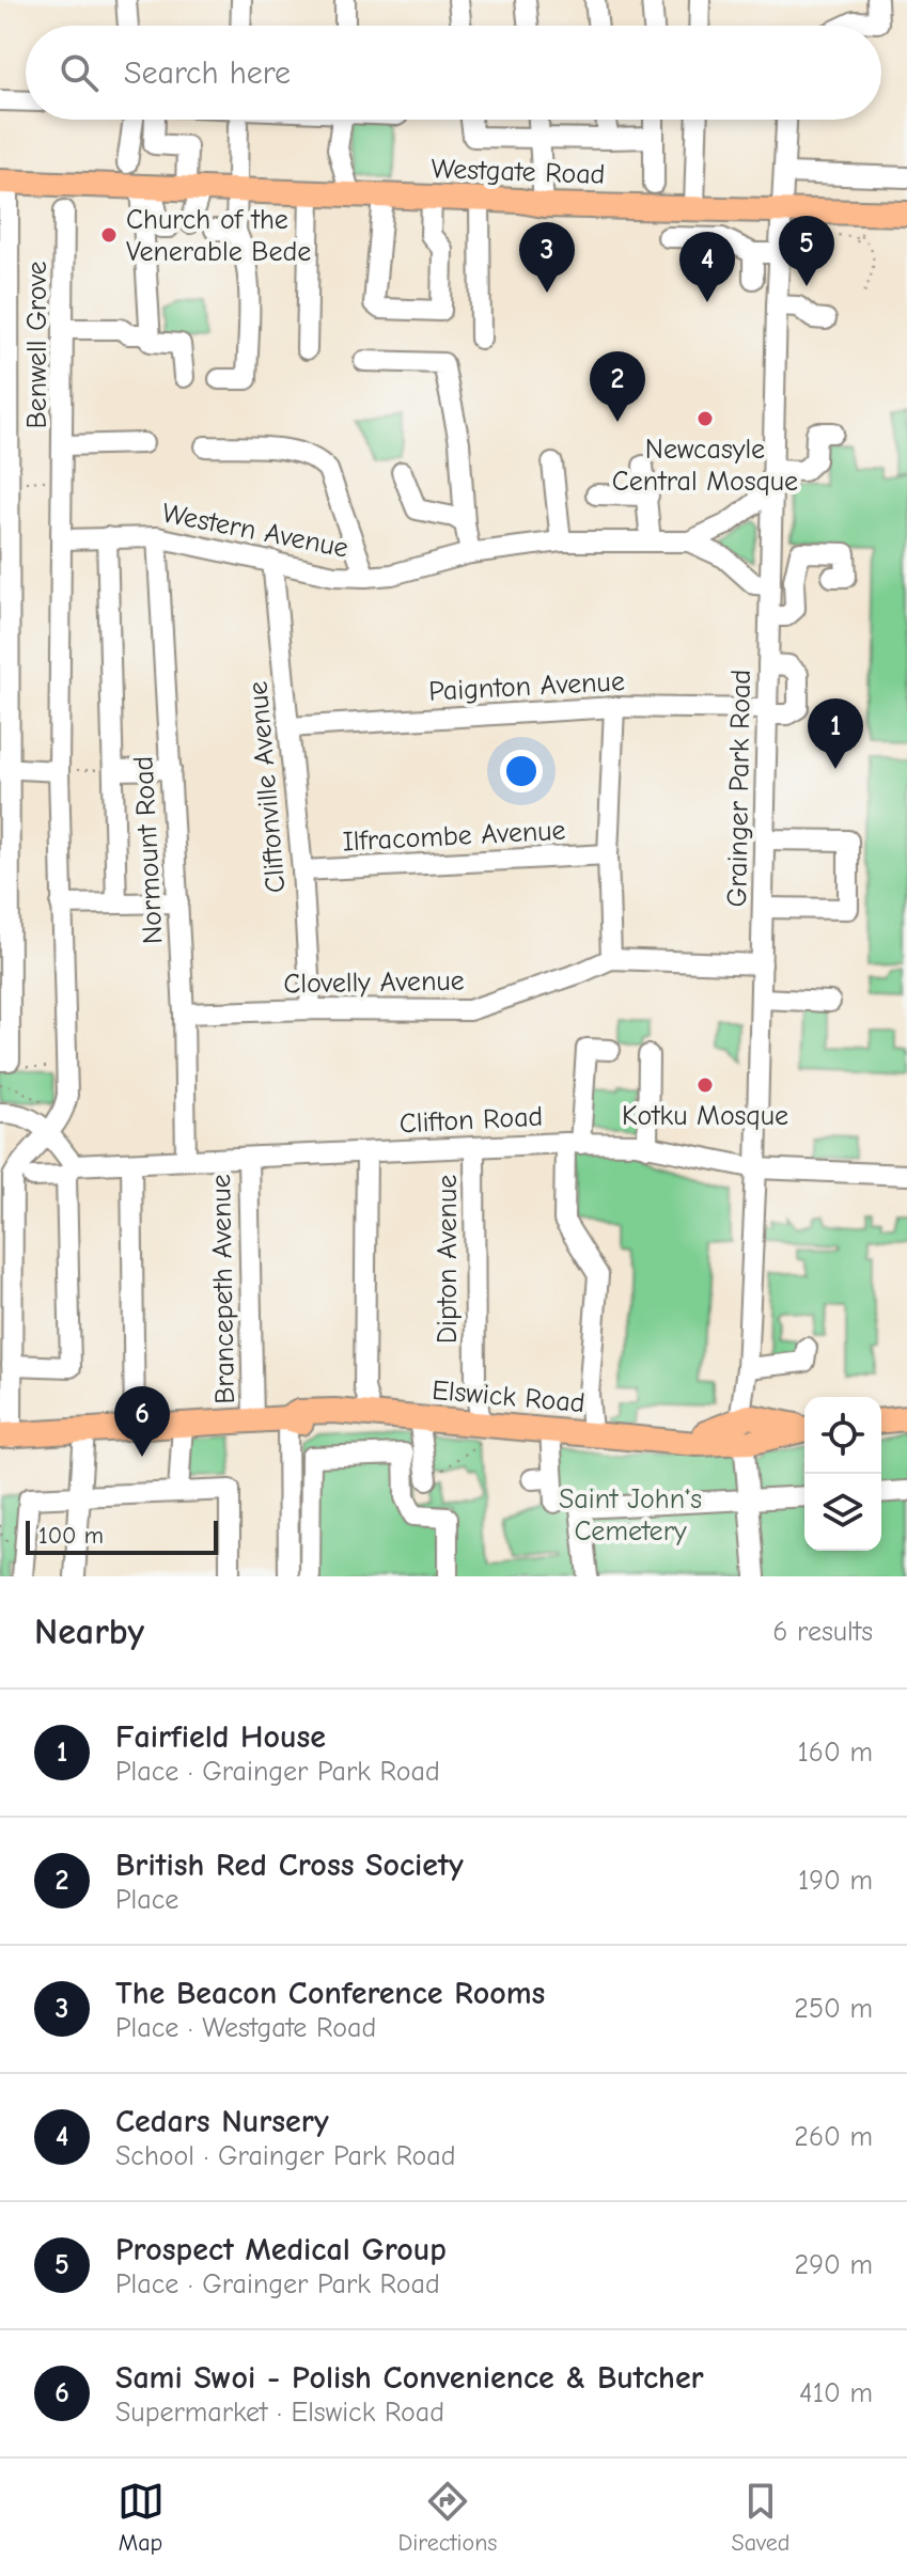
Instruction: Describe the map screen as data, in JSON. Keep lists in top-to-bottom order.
{
  "streets": {
    "main road": ["Westgate Road", "Elswick Road"],
    "street": [
      "Benwell Grove",
      "Western Avenue",
      "Paignton Avenue",
      "Cliftonville Avenue",
      "Grainger Park Road",
      "Ilfracombe Avenue",
      "Normount Road",
      "Clovelly Avenue",
      "Clifton Road",
      "Dipton Avenue",
      "Brancepeth Avenue"
    ]
  },
  "crossings": [
    ["Westgate Road", "Grainger Park Road"],
    ["Benwell Grove", "Western Avenue"],
    ["Western Avenue", "Cliftonville Avenue"],
    ["Western Avenue", "Grainger Park Road"],
    ["Western Avenue", "Normount Road"],
    ["Paignton Avenue", "Cliftonville Avenue"],
    ["Paignton Avenue", "Grainger Park Road"],
    ["Cliftonville Avenue", "Ilfracombe Avenue"],
    ["Cliftonville Avenue", "Clovelly Avenue"],
    ["Grainger Park Road", "Clovelly Avenue"],
    ["Grainger Park Road", "Clifton Road"],
    ["Grainger Park Road", "Elswick Road"],
    ["Normount Road", "Clovelly Avenue"],
    ["Normount Road", "Clifton Road"],
    ["Clifton Road", "Dipton Avenue"],
    ["Clifton Road", "Brancepeth Avenue"],
    ["Dipton Avenue", "Elswick Road"],
    ["Brancepeth Avenue", "Elswick Road"]
  ],
  "parks": ["Saint John's Cemetery"],
  "places": ["Church of the Venerable Bede", "Newcasyle Central Mosque", "Kotku Mosque"],
  "scale_bar": "100 m",
  "page": {
    "search": "Search here",
    "pins": [
      "5",
      "3",
      "4",
      "2",
      "1",
      "6"
    ],
    "scale": "100 m",
    "heading": ["Nearby", "6 results"],
    "list": [
      {
        "mark": "1",
        "name": "Fairfield House",
        "note": "Place · Grainger Park Road",
        "value": "160 m"
      },
      {
        "mark": "2",
        "name": "British Red Cross Society",
        "note": "Place",
        "value": "190 m"
      },
      {
        "mark": "3",
        "name": "The Beacon Conference Rooms",
        "note": "Place · Westgate Road",
        "value": "250 m"
      },
      {
        "mark": "4",
        "name": "Cedars Nursery",
        "note": "School · Grainger Park Road",
        "value": "260 m"
      },
      {
        "mark": "5",
        "name": "Prospect Medical Group",
        "note": "Place · Grainger Park Road",
        "value": "290 m"
      },
      {
        "mark": "6",
        "name": "Sami Swoi - Polish Convenience & Butcher",
        "note": "Supermarket · Elswick Road",
        "value": "410 m"
      }
    ],
    "nav": ["Map", "Directions", "Saved"]
  }
}
